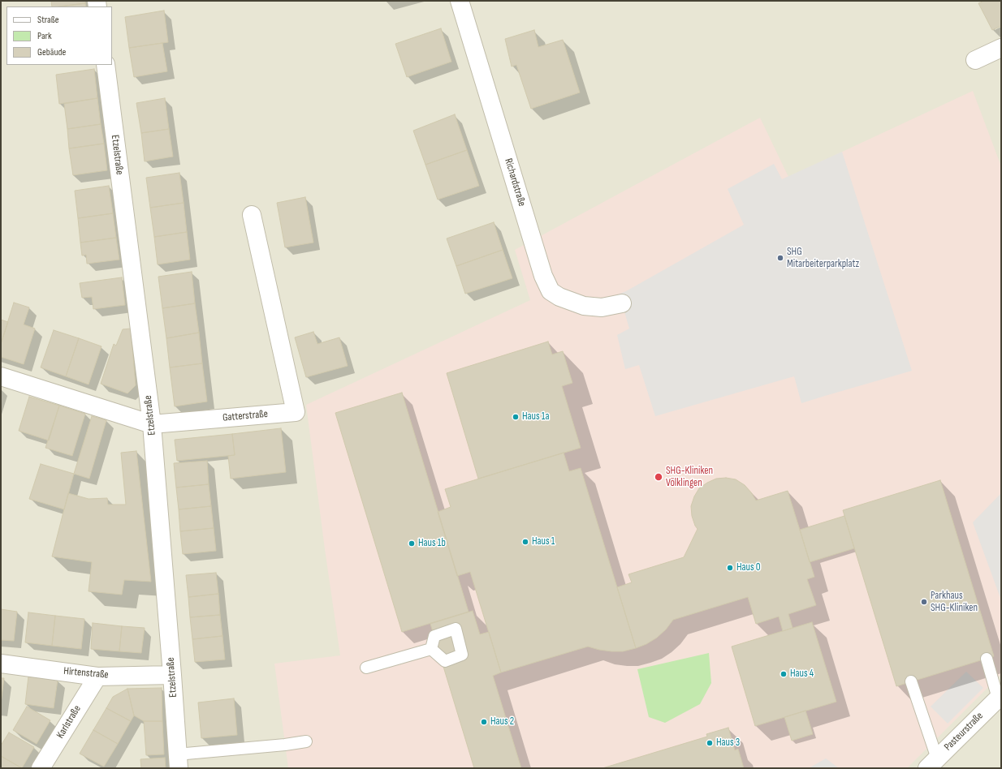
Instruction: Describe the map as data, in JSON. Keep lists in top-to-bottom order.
{
  "streets": {
    "street": [
      "Etzelstraße",
      "Richardstraße",
      "Gatterstraße",
      "Hirtenstraße",
      "Karlstraße",
      "Pasteurstraße"
    ]
  },
  "crossings": [
    ["Etzelstraße", "Gatterstraße"],
    ["Etzelstraße", "Hirtenstraße"],
    ["Hirtenstraße", "Karlstraße"]
  ],
  "places": [
    "SHG Mitarbeiterparkplatz",
    "Haus 1a",
    "SHG-Kliniken Völklingen",
    "Haus 1",
    "Haus 1b",
    "Haus 0",
    "Parkhaus SHG-Kliniken",
    "Haus 4",
    "Haus 2",
    "Haus 3"
  ],
  "legend": ["Straße", "Park", "Gebäude"]
}
